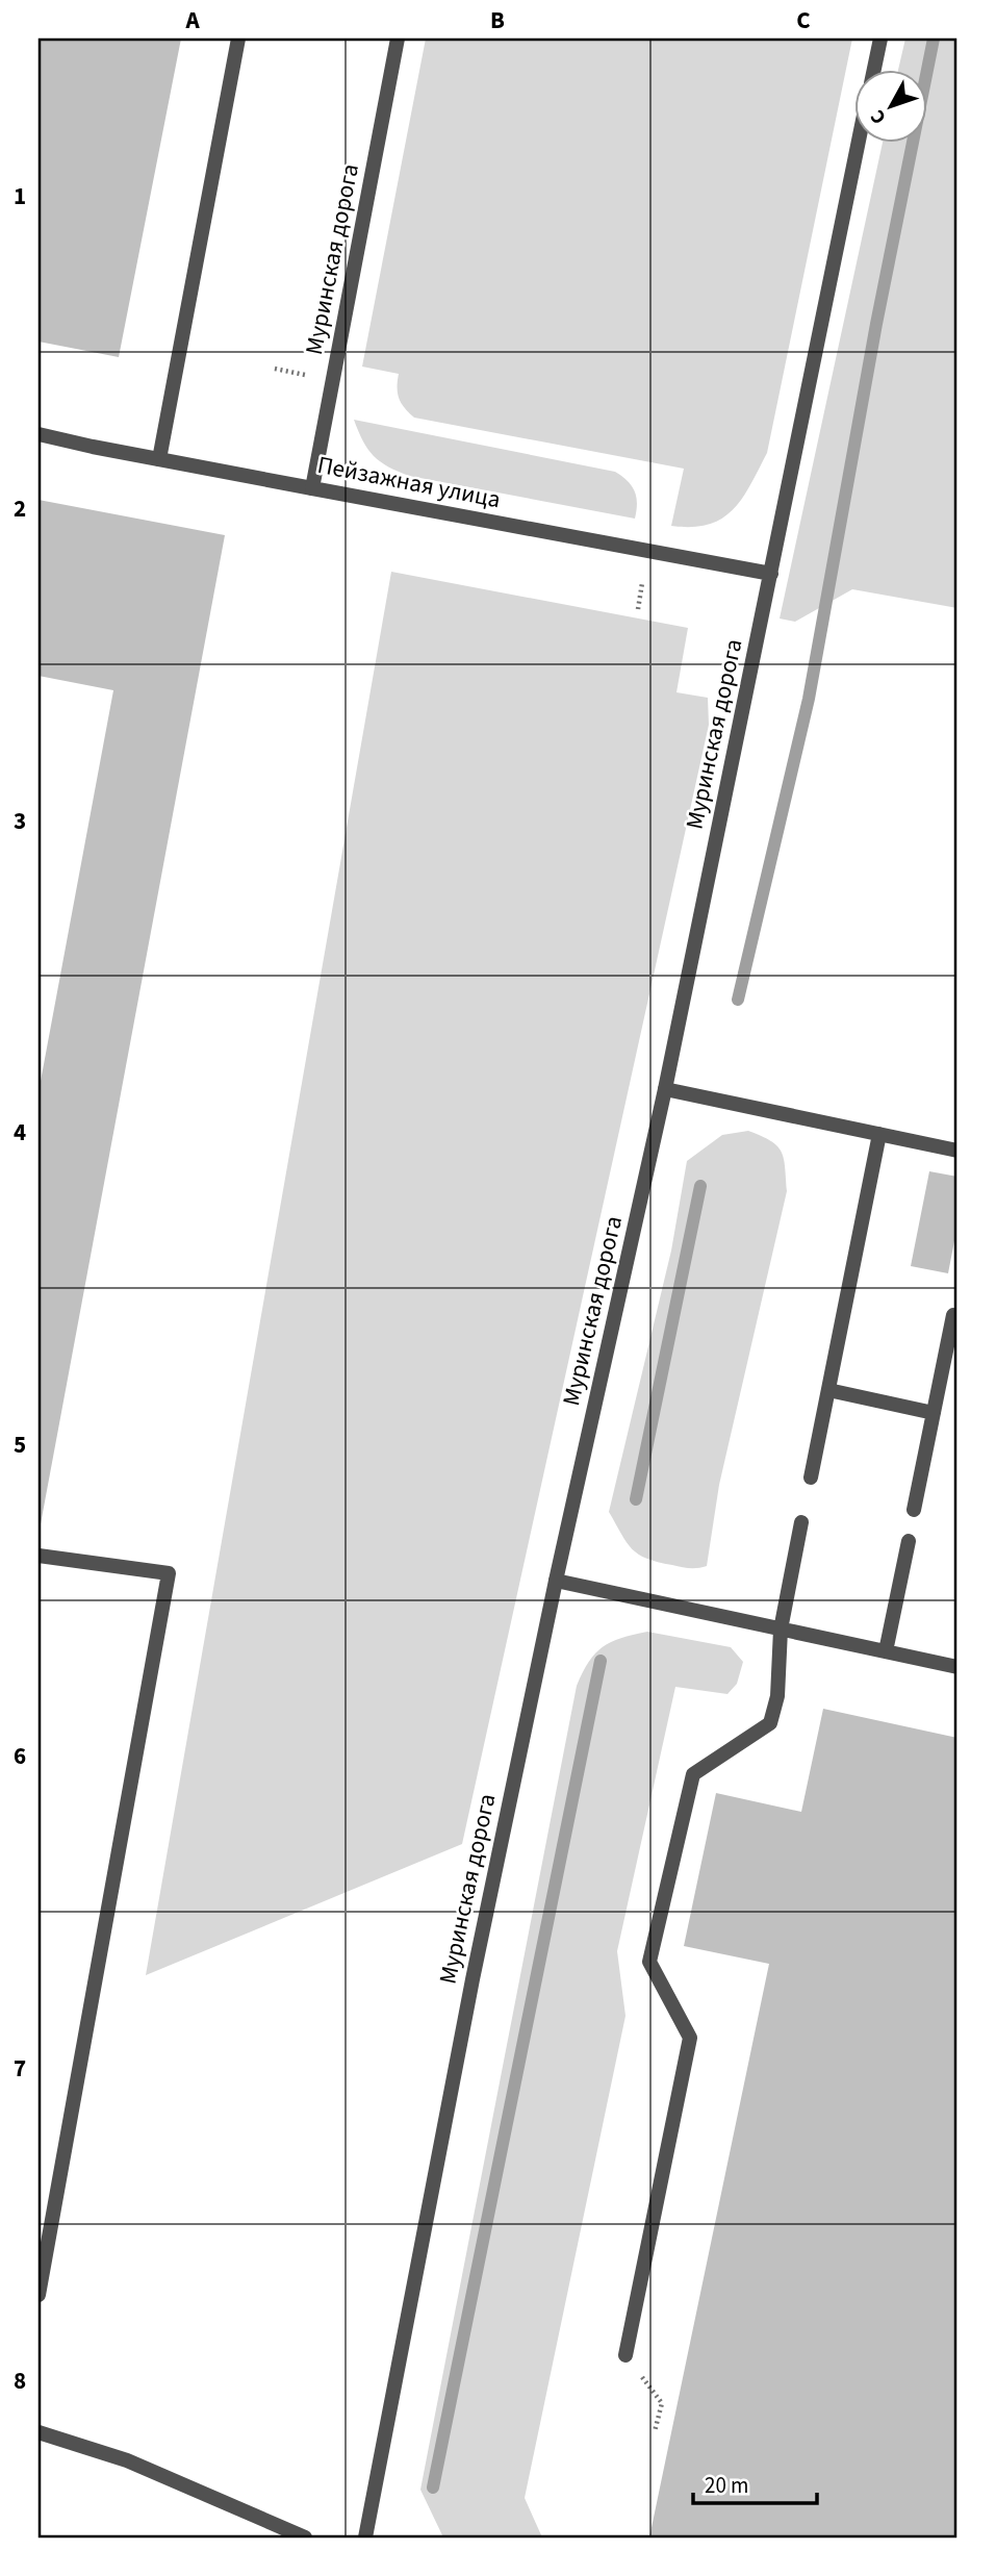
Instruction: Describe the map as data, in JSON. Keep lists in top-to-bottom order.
{
  "streets": {
    "street": ["Муринская дорога", "Пейзажная улица"]
  },
  "crossings": [
    ["Муринская дорога", "Пейзажная улица"]
  ],
  "scale_bar": "20 m",
  "north": "bottom left",
  "grid": {
    "columns": ["A", "B", "C"],
    "rows": [
      "1",
      "2",
      "3",
      "4",
      "5",
      "6",
      "7",
      "8"
    ]
  }
}
